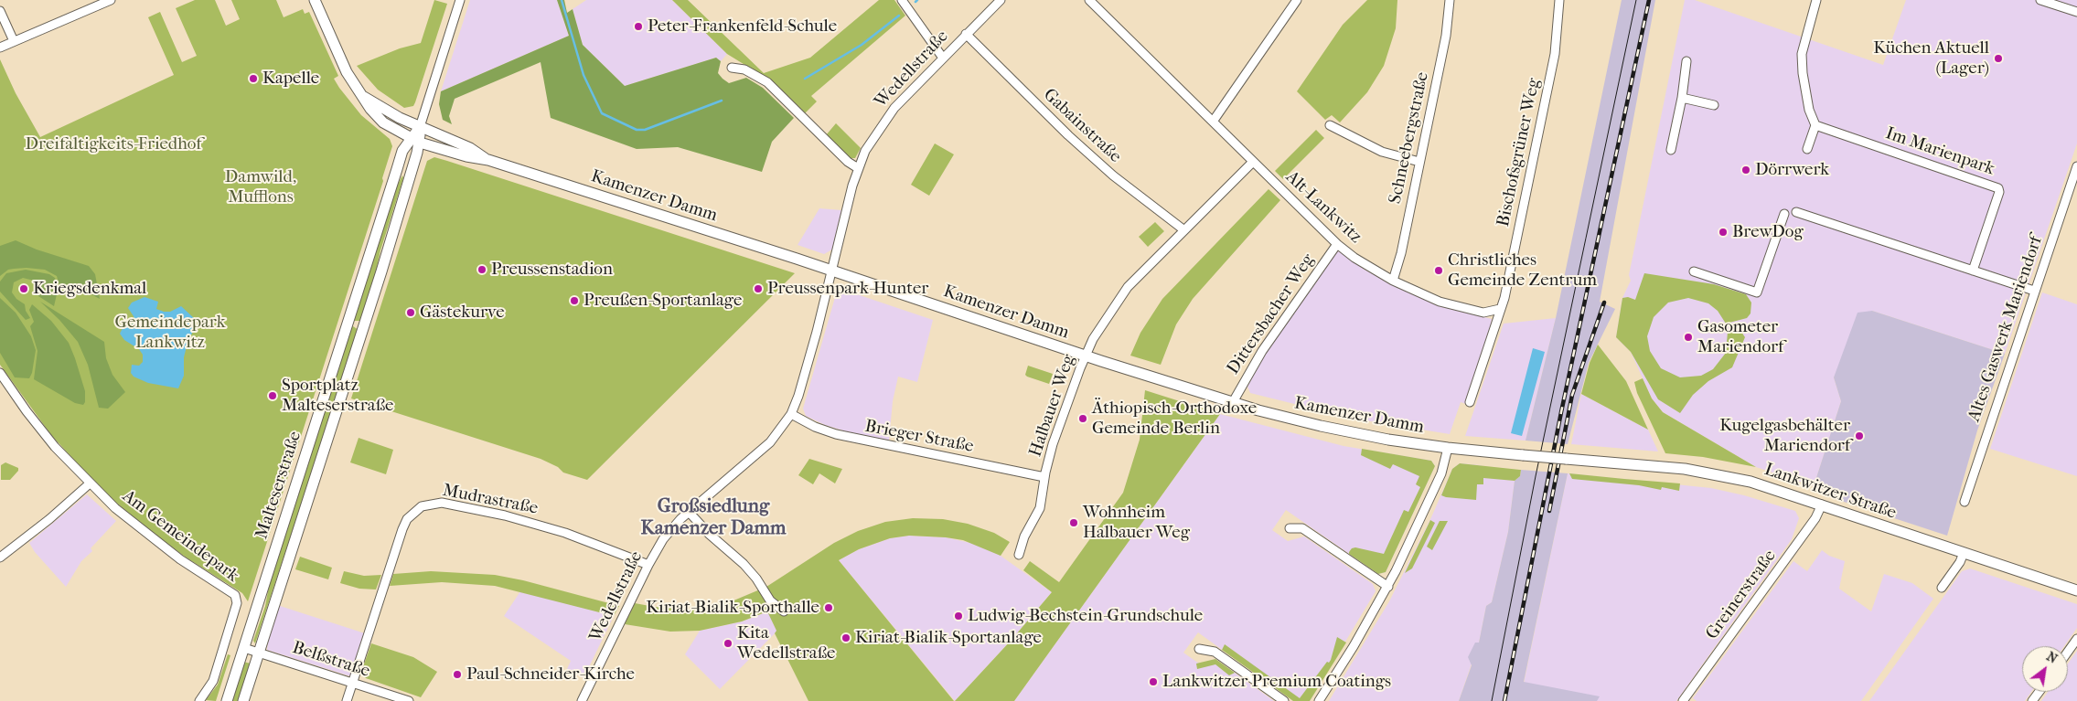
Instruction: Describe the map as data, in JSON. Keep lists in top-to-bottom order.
{
  "streets": {
    "main road": ["Kamenzer Damm", "Malteserstraße", "Lankwitzer Straße"],
    "street": [
      "Wedellstraße",
      "Gabainstraße",
      "Schneebergstraße",
      "Im Marienpark",
      "Bischofsgrüner Weg",
      "Alt-Lankwitz",
      "Dittersbacher Weg",
      "Altes Gaswerk Mariendorf",
      "Halbauer Weg",
      "Brieger Straße",
      "Mudrastraße",
      "Am Gemeindepark",
      "Greinerstraße",
      "Belßstraße"
    ]
  },
  "crossings": [
    ["Wedellstraße", "Gabainstraße"],
    ["Wedellstraße", "Kamenzer Damm"],
    ["Wedellstraße", "Brieger Straße"],
    ["Wedellstraße", "Mudrastraße"],
    ["Gabainstraße", "Halbauer Weg"],
    ["Schneebergstraße", "Alt-Lankwitz"],
    ["Bischofsgrüner Weg", "Alt-Lankwitz"],
    ["Kamenzer Damm", "Dittersbacher Weg"],
    ["Kamenzer Damm", "Halbauer Weg"],
    ["Kamenzer Damm", "Malteserstraße"],
    ["Kamenzer Damm", "Lankwitzer Straße"],
    ["Alt-Lankwitz", "Dittersbacher Weg"],
    ["Alt-Lankwitz", "Halbauer Weg"],
    ["Halbauer Weg", "Brieger Straße"],
    ["Malteserstraße", "Belßstraße"],
    ["Lankwitzer Straße", "Greinerstraße"],
    ["Mudrastraße", "Belßstraße"]
  ],
  "districts": ["Großsiedlung Kamenzer Damm"],
  "parks": ["Dreifaltigkeits-Friedhof", "Damwild, Mufflons", "Gemeindepark Lankwitz"],
  "places": [
    "Peter-Frankenfeld-Schule",
    "Küchen Aktuell (Lager)",
    "Kapelle",
    "Dörrwerk",
    "BrewDog",
    "Preussenstadion",
    "Christliches Gemeinde Zentrum",
    "Kriegsdenkmal",
    "Preussenpark-Hunter",
    "Preußen-Sportanlage",
    "Gästekurve",
    "Gasometer Mariendorf",
    "Sportplatz Malteserstraße",
    "Äthiopisch-Orthodoxe Gemeinde Berlin",
    "Kugelgasbehälter Mariendorf",
    "Wohnheim Halbauer Weg",
    "Kiriat-Bialik-Sporthalle",
    "Ludwig-Bechstein-Grundschule",
    "Kiriat-Bialik-Sportanlage",
    "Kita Wedellstraße",
    "Paul-Schneider-Kirche",
    "Lankwitzer Premium Coatings"
  ],
  "north": "top right"
}
